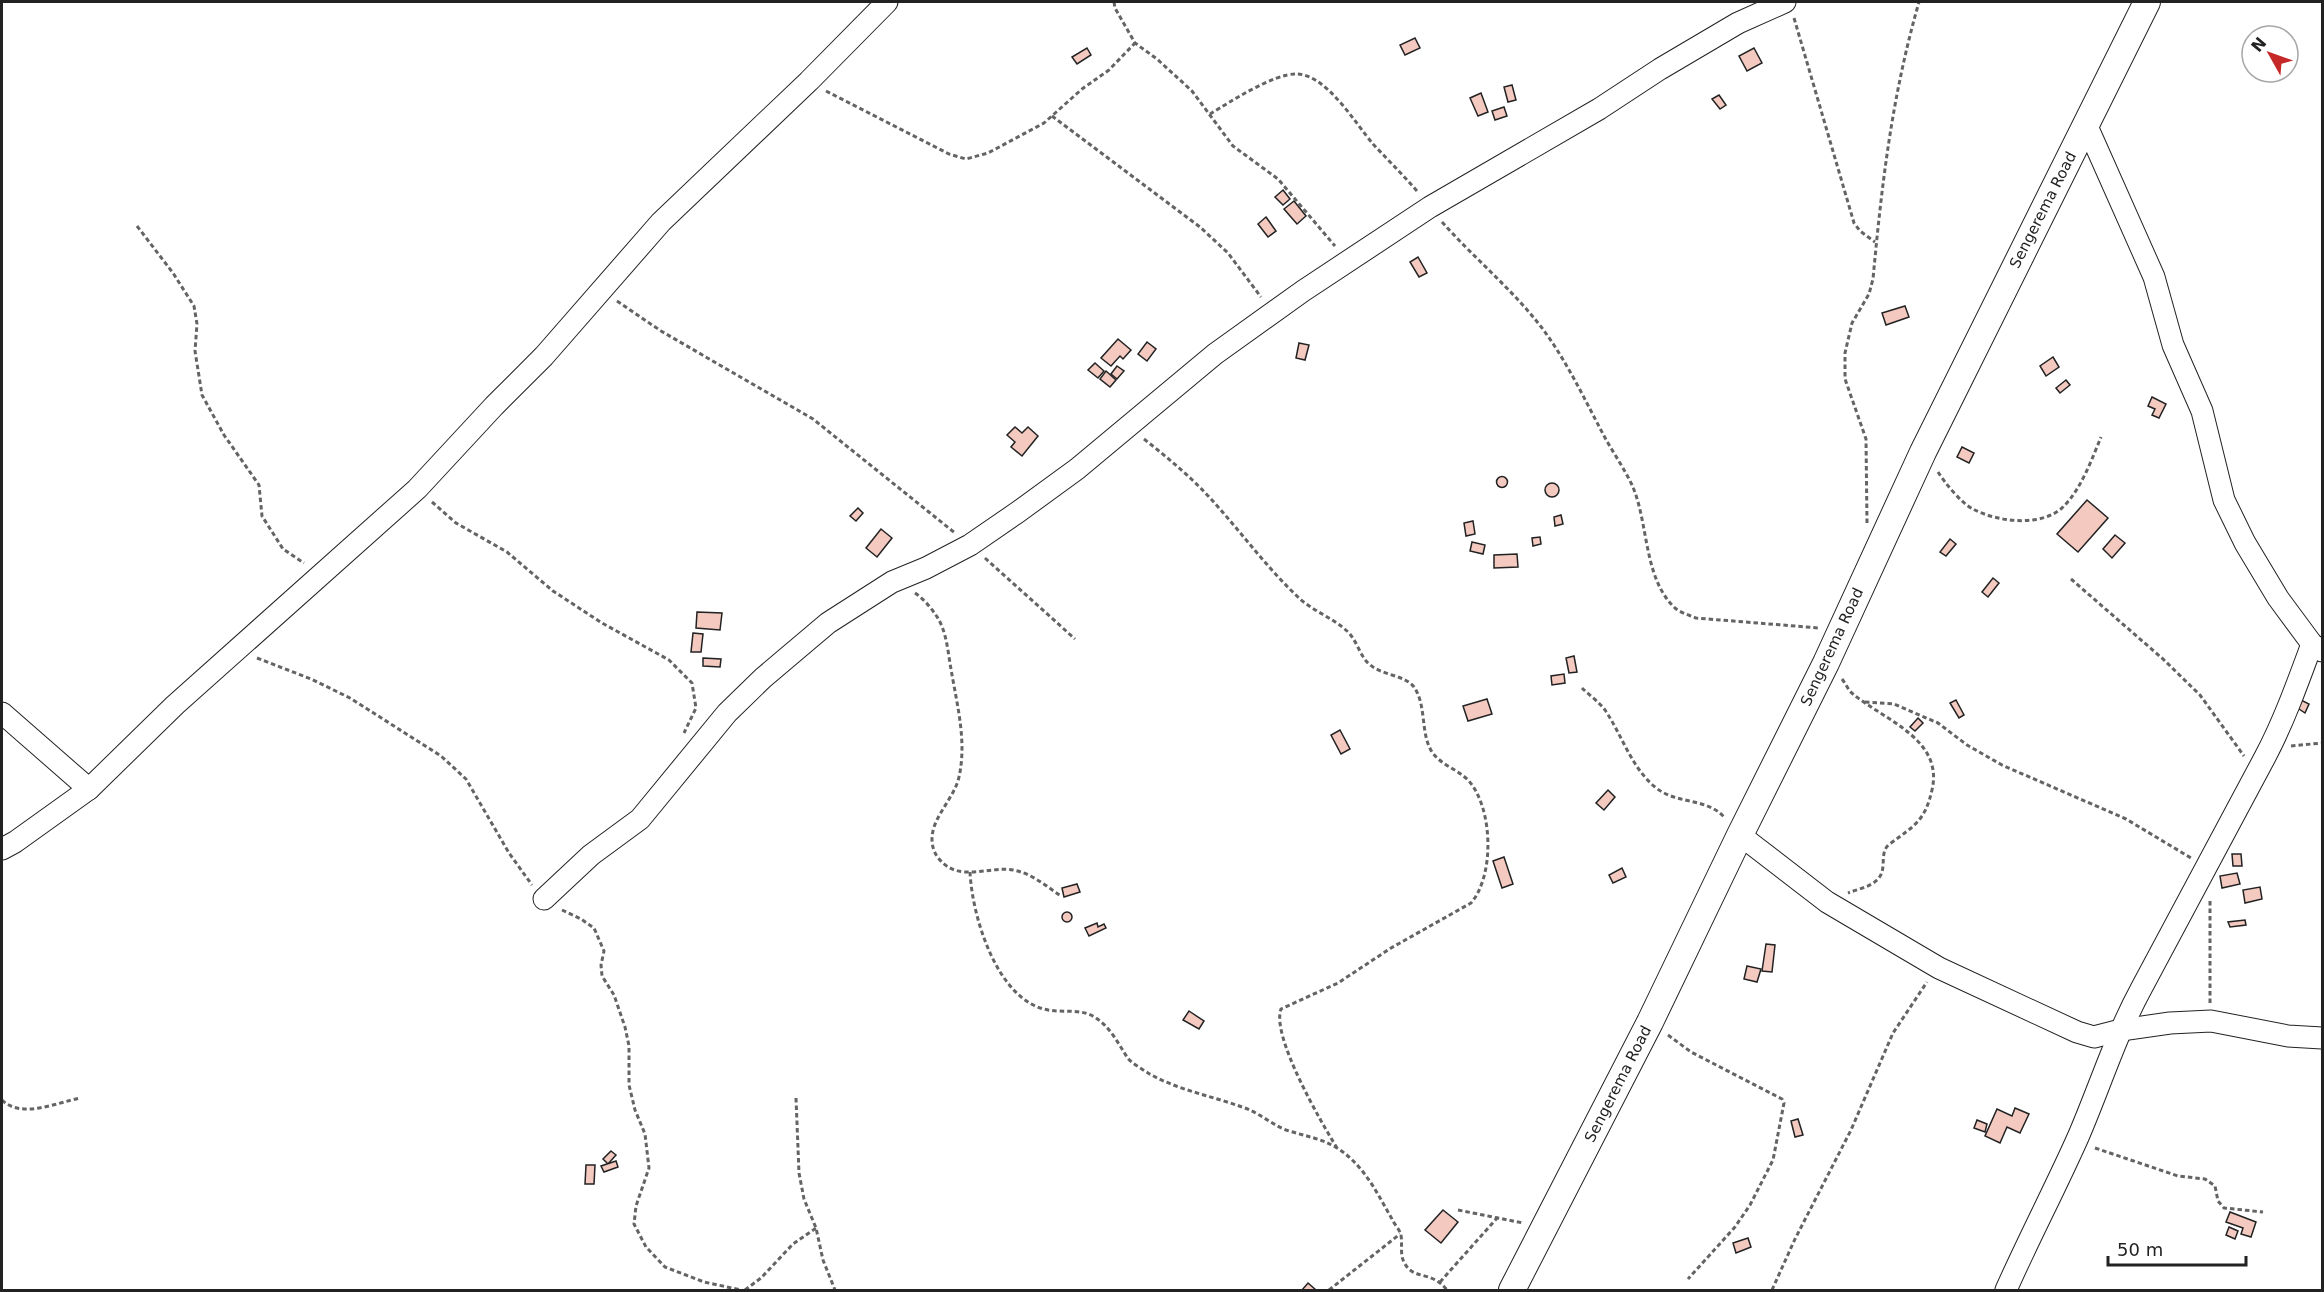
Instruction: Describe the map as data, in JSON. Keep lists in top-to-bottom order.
{
  "streets": {
    "main road": ["Sengerema Road"]
  },
  "scale_bar": "50 m",
  "north": "top left"
}
